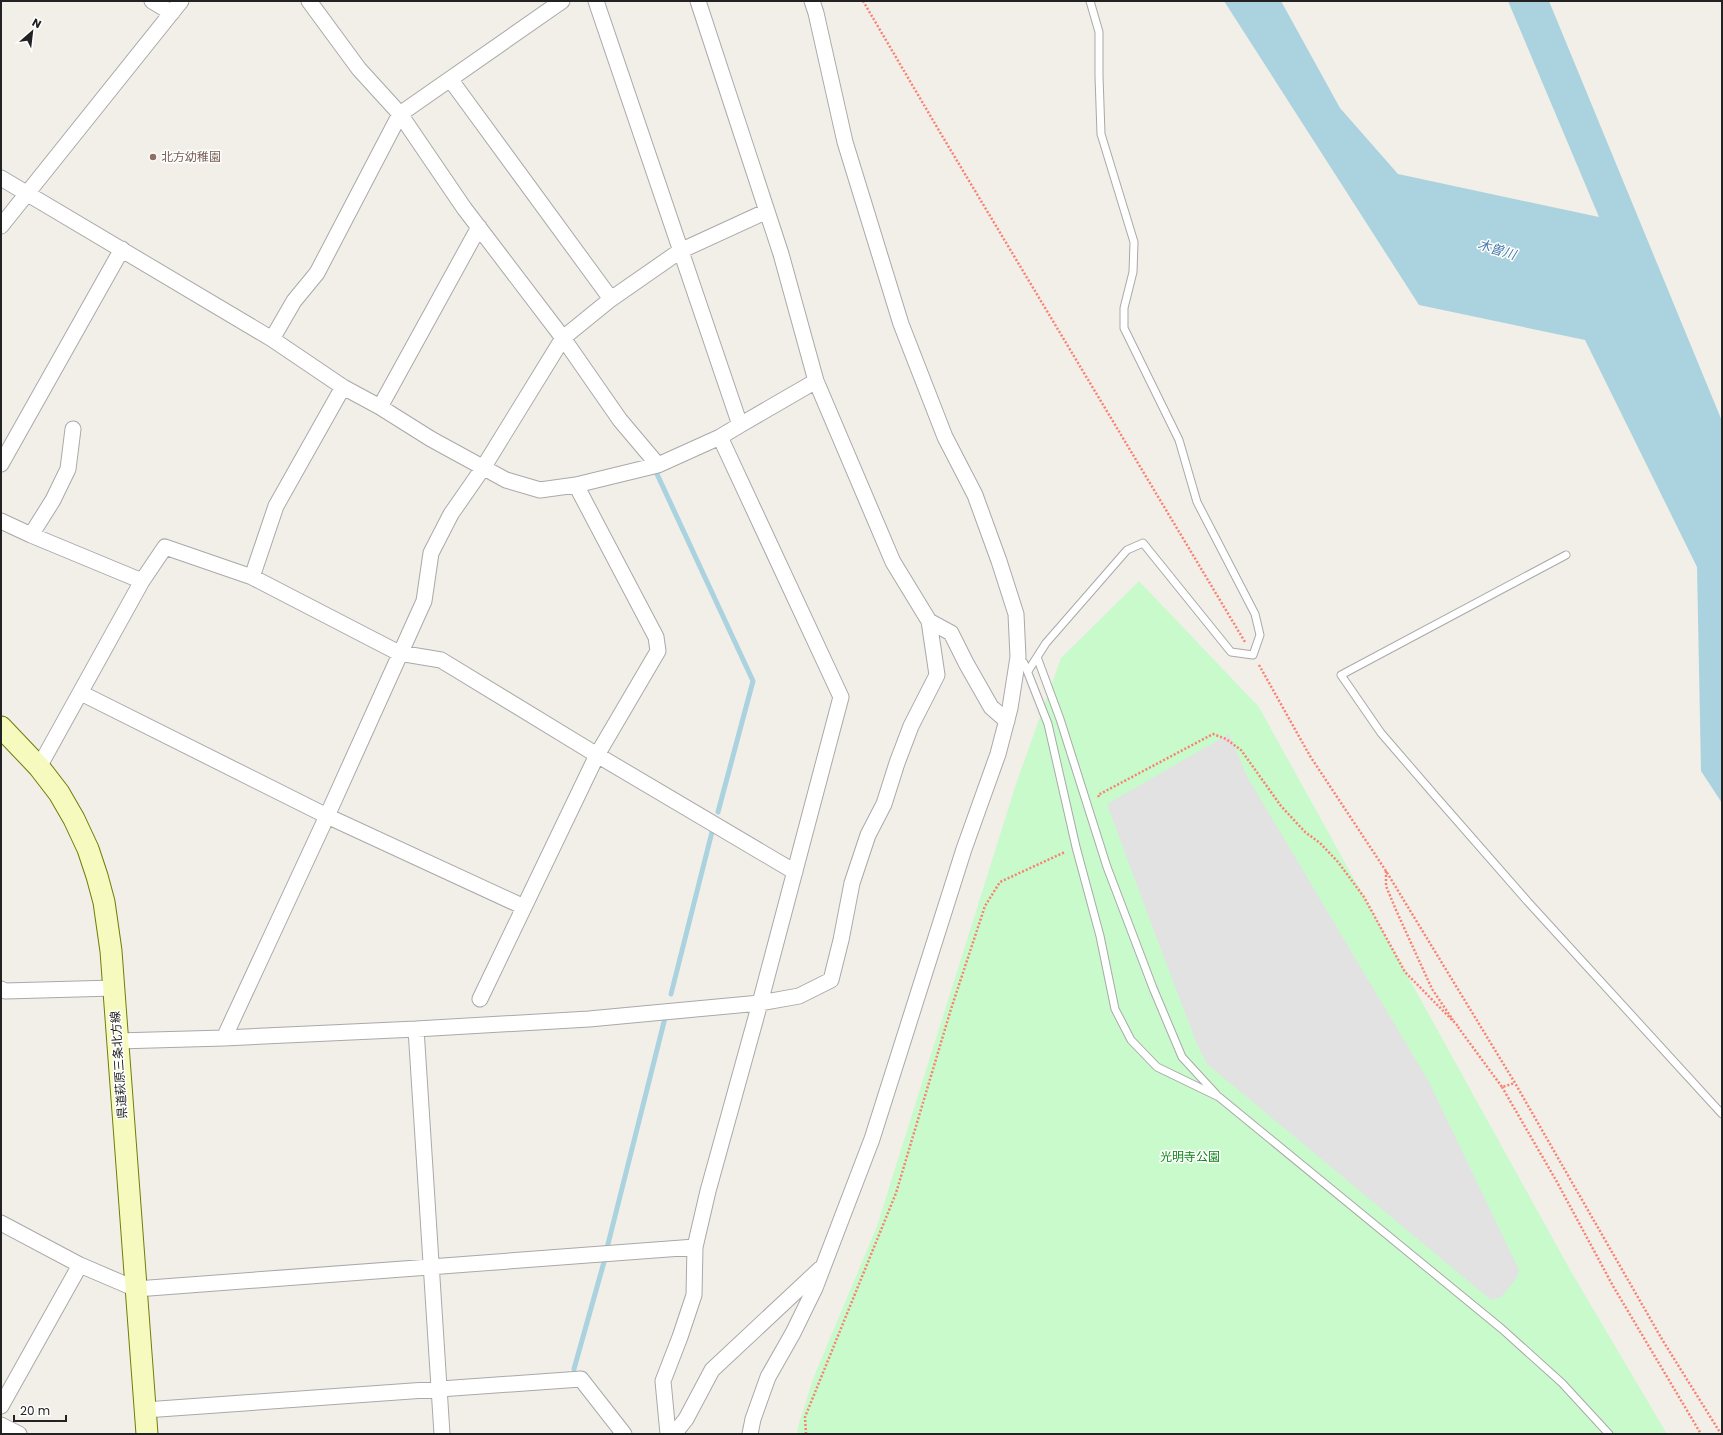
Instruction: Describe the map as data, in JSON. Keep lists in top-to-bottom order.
{
  "streets": {
    "main road": ["県道萩原三条北方線"]
  },
  "water": ["木曽川"],
  "parks": ["光明寺公園"],
  "places": ["北方幼稚園"],
  "scale_bar": "20 m",
  "north": "top right"
}
